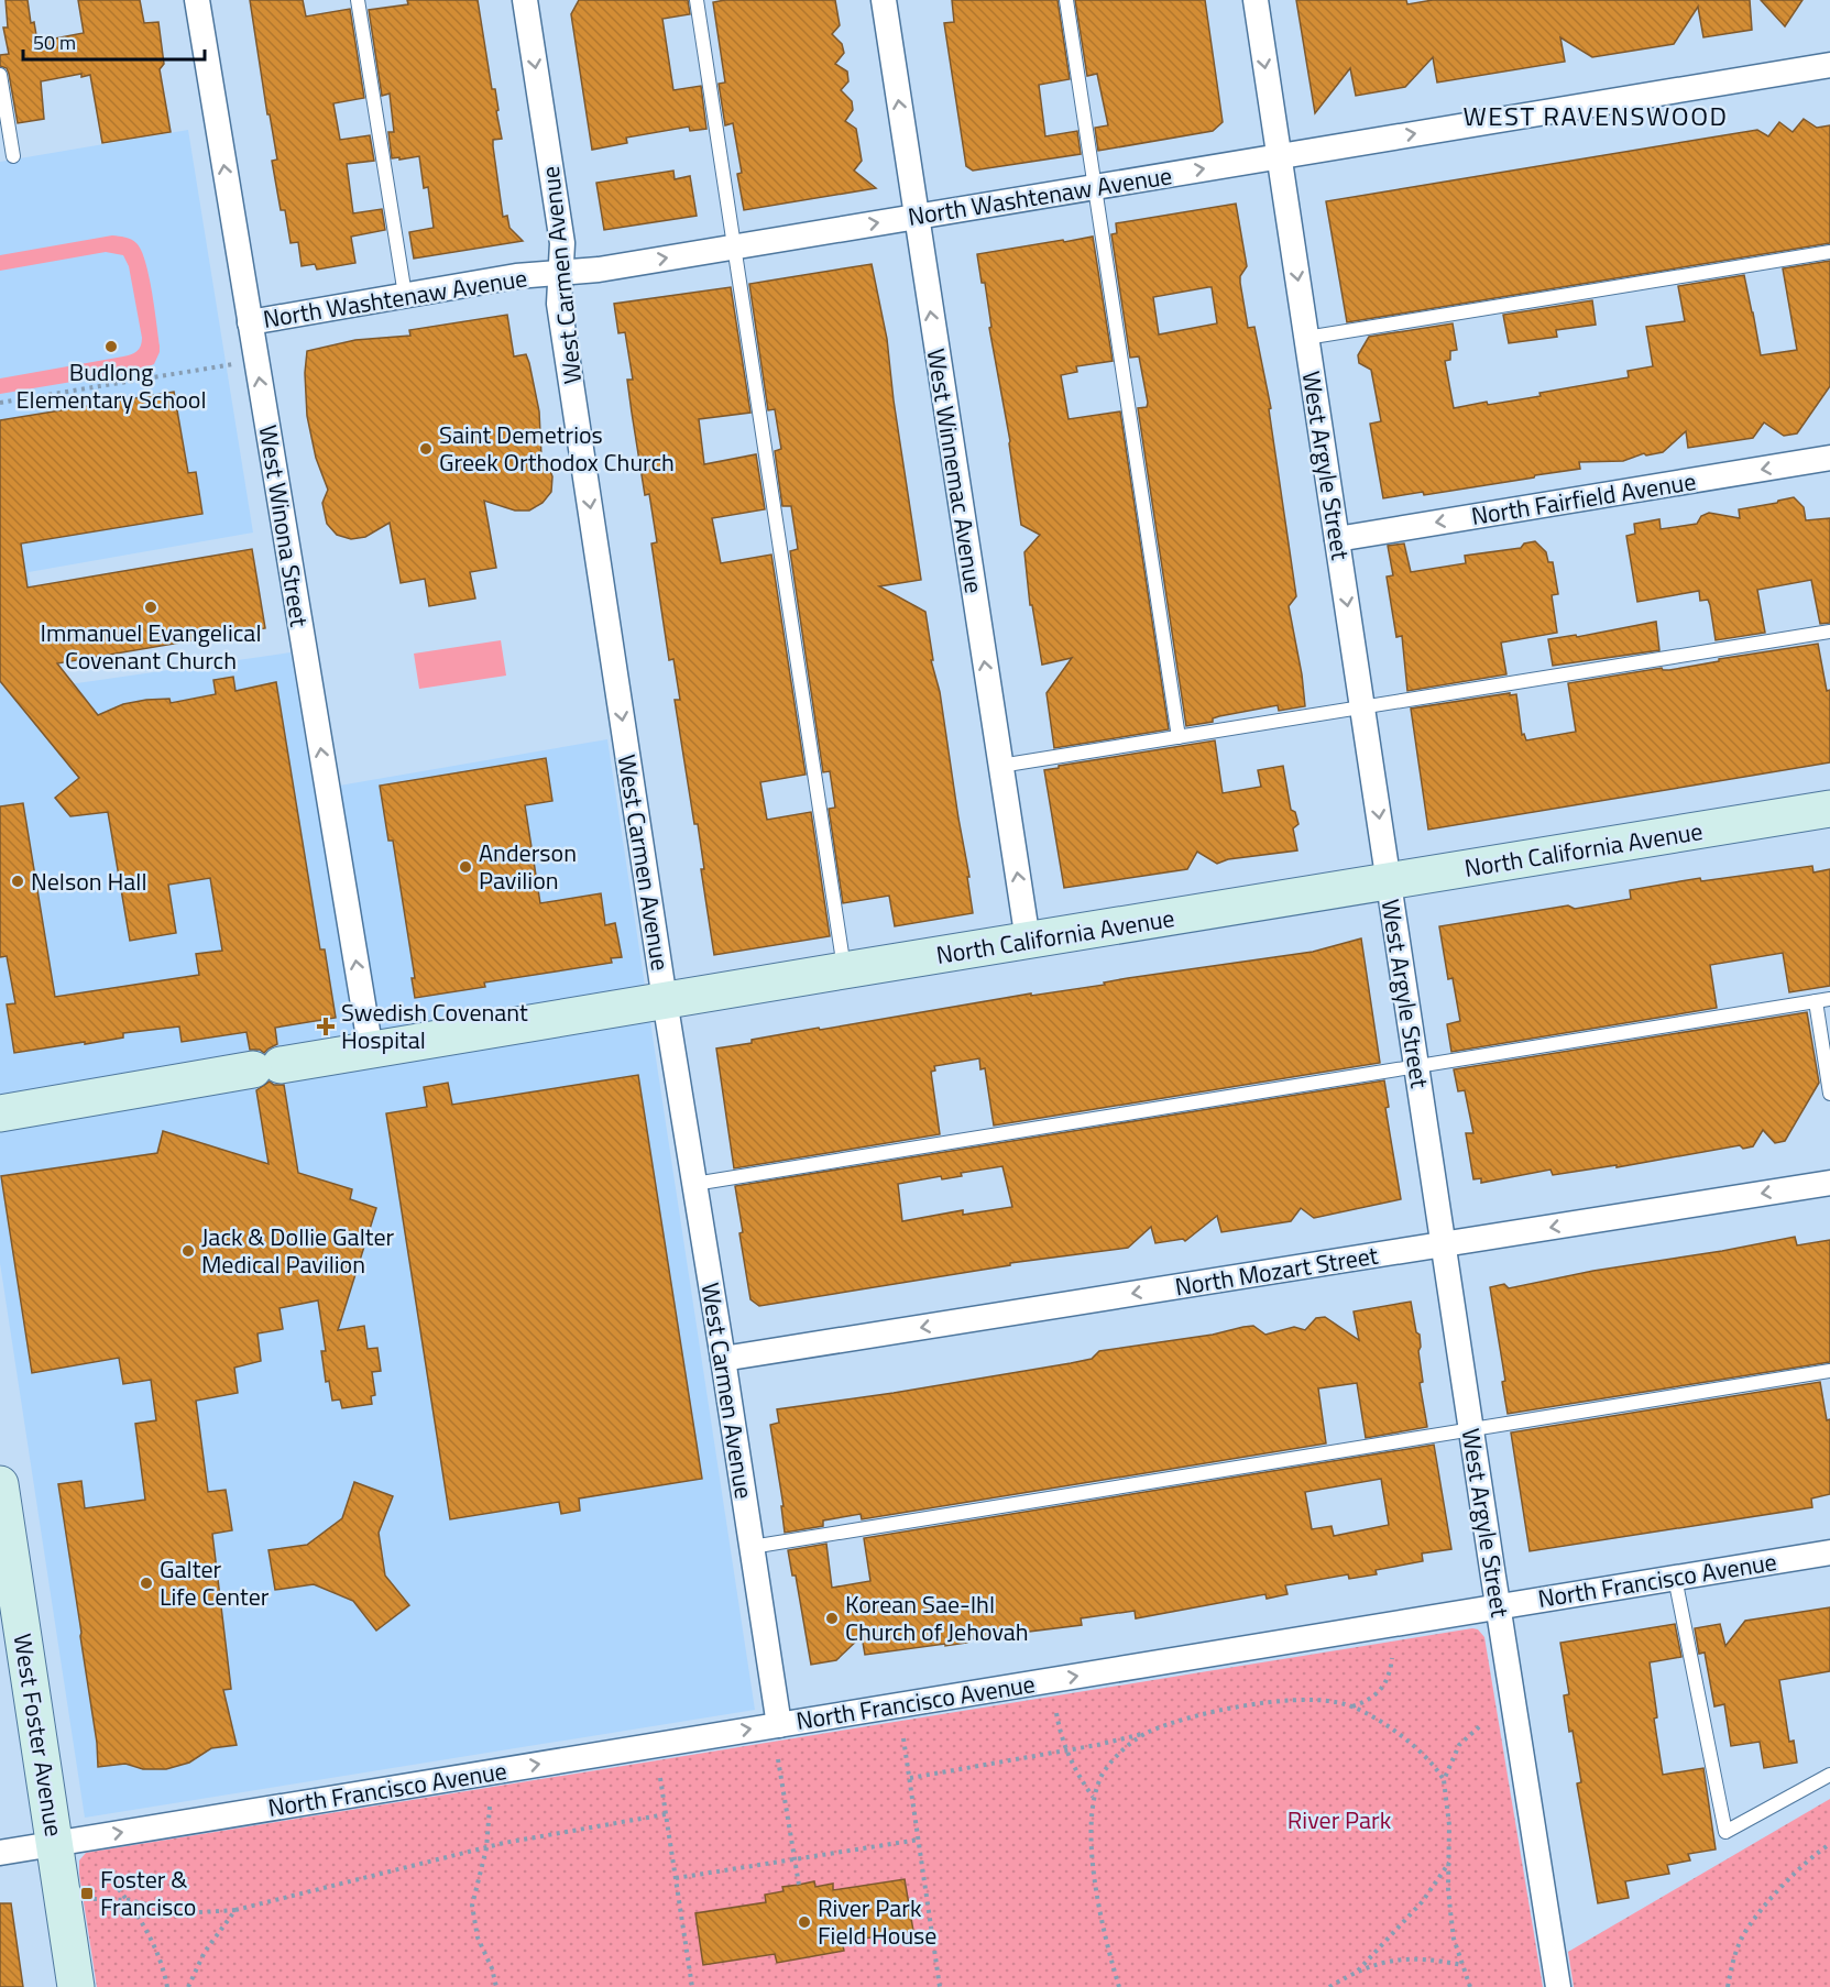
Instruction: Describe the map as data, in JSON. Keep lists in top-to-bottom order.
{
  "streets": {
    "main road": ["North California Avenue", "West Foster Avenue"],
    "street": [
      "North Washtenaw Avenue",
      "West Carmen Avenue",
      "West Argyle Street",
      "West Winnemac Avenue",
      "North Fairfield Avenue",
      "West Winona Street",
      "North Mozart Street",
      "North Francisco Avenue"
    ]
  },
  "crossings": [
    ["North Washtenaw Avenue", "West Carmen Avenue"],
    ["North Washtenaw Avenue", "West Argyle Street"],
    ["North Washtenaw Avenue", "West Winnemac Avenue"],
    ["North Washtenaw Avenue", "West Winona Street"],
    ["West Carmen Avenue", "North California Avenue"],
    ["West Carmen Avenue", "North Mozart Street"],
    ["West Carmen Avenue", "North Francisco Avenue"],
    ["West Argyle Street", "North Fairfield Avenue"],
    ["West Argyle Street", "North California Avenue"],
    ["West Argyle Street", "North Mozart Street"],
    ["West Argyle Street", "North Francisco Avenue"],
    ["West Winnemac Avenue", "North California Avenue"],
    ["West Winona Street", "North California Avenue"],
    ["North Francisco Avenue", "West Foster Avenue"]
  ],
  "one_way": [
    "North Washtenaw Avenue",
    "West Carmen Avenue",
    "West Winnemac Avenue",
    "North Fairfield Avenue",
    "West Winona Street",
    "North Mozart Street",
    "North Francisco Avenue"
  ],
  "districts": ["WEST RAVENSWOOD"],
  "parks": ["River Park"],
  "places": {
    "other": [
      "Budlong Elementary School",
      "Saint Demetrios Greek Orthodox Church",
      "Immanuel Evangelical Covenant Church",
      "Anderson Pavilion",
      "Nelson Hall",
      "Jack & Dollie Galter Medical Pavilion",
      "Galter Life Center",
      "Korean Sae-Ihl Church of Jehovah",
      "River Park Field House"
    ],
    "health": ["Swedish Covenant Hospital"],
    "transit": ["Foster & Francisco"]
  },
  "scale_bar": "50 m"
}
